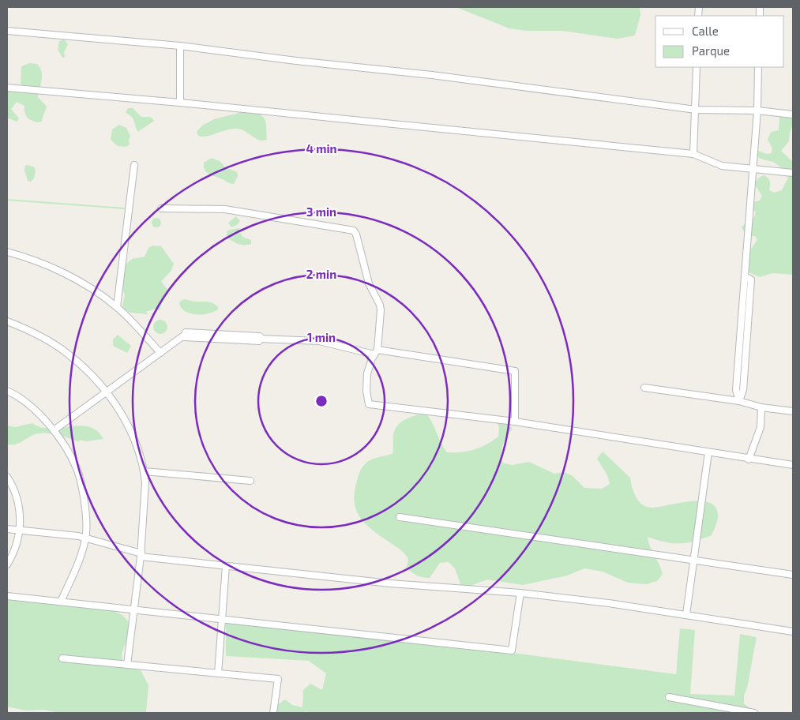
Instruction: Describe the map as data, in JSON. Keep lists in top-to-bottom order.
{
  "legend": ["Calle", "Parque"],
  "rings": [
    "4 min",
    "3 min",
    "2 min",
    "1 min"
  ]
}
